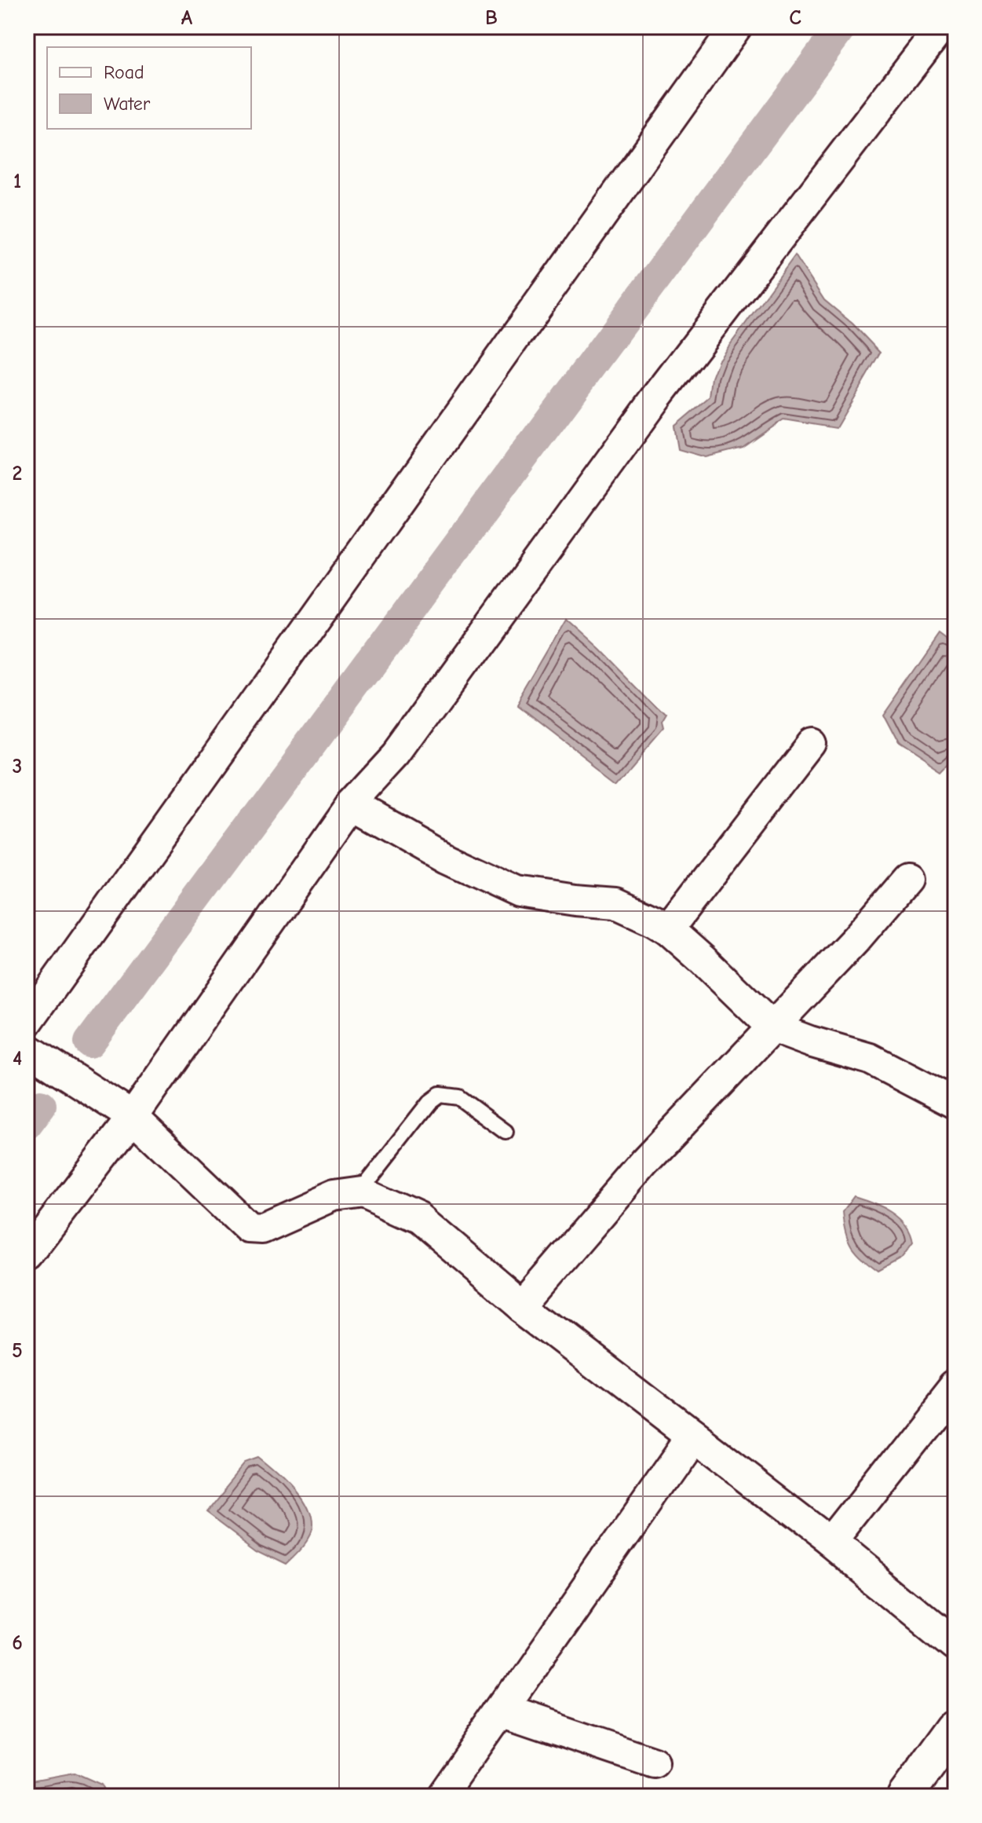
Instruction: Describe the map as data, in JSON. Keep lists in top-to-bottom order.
{
  "legend": ["Road", "Water"],
  "grid": {
    "columns": ["A", "B", "C"],
    "rows": [
      "1",
      "2",
      "3",
      "4",
      "5",
      "6"
    ]
  }
}
